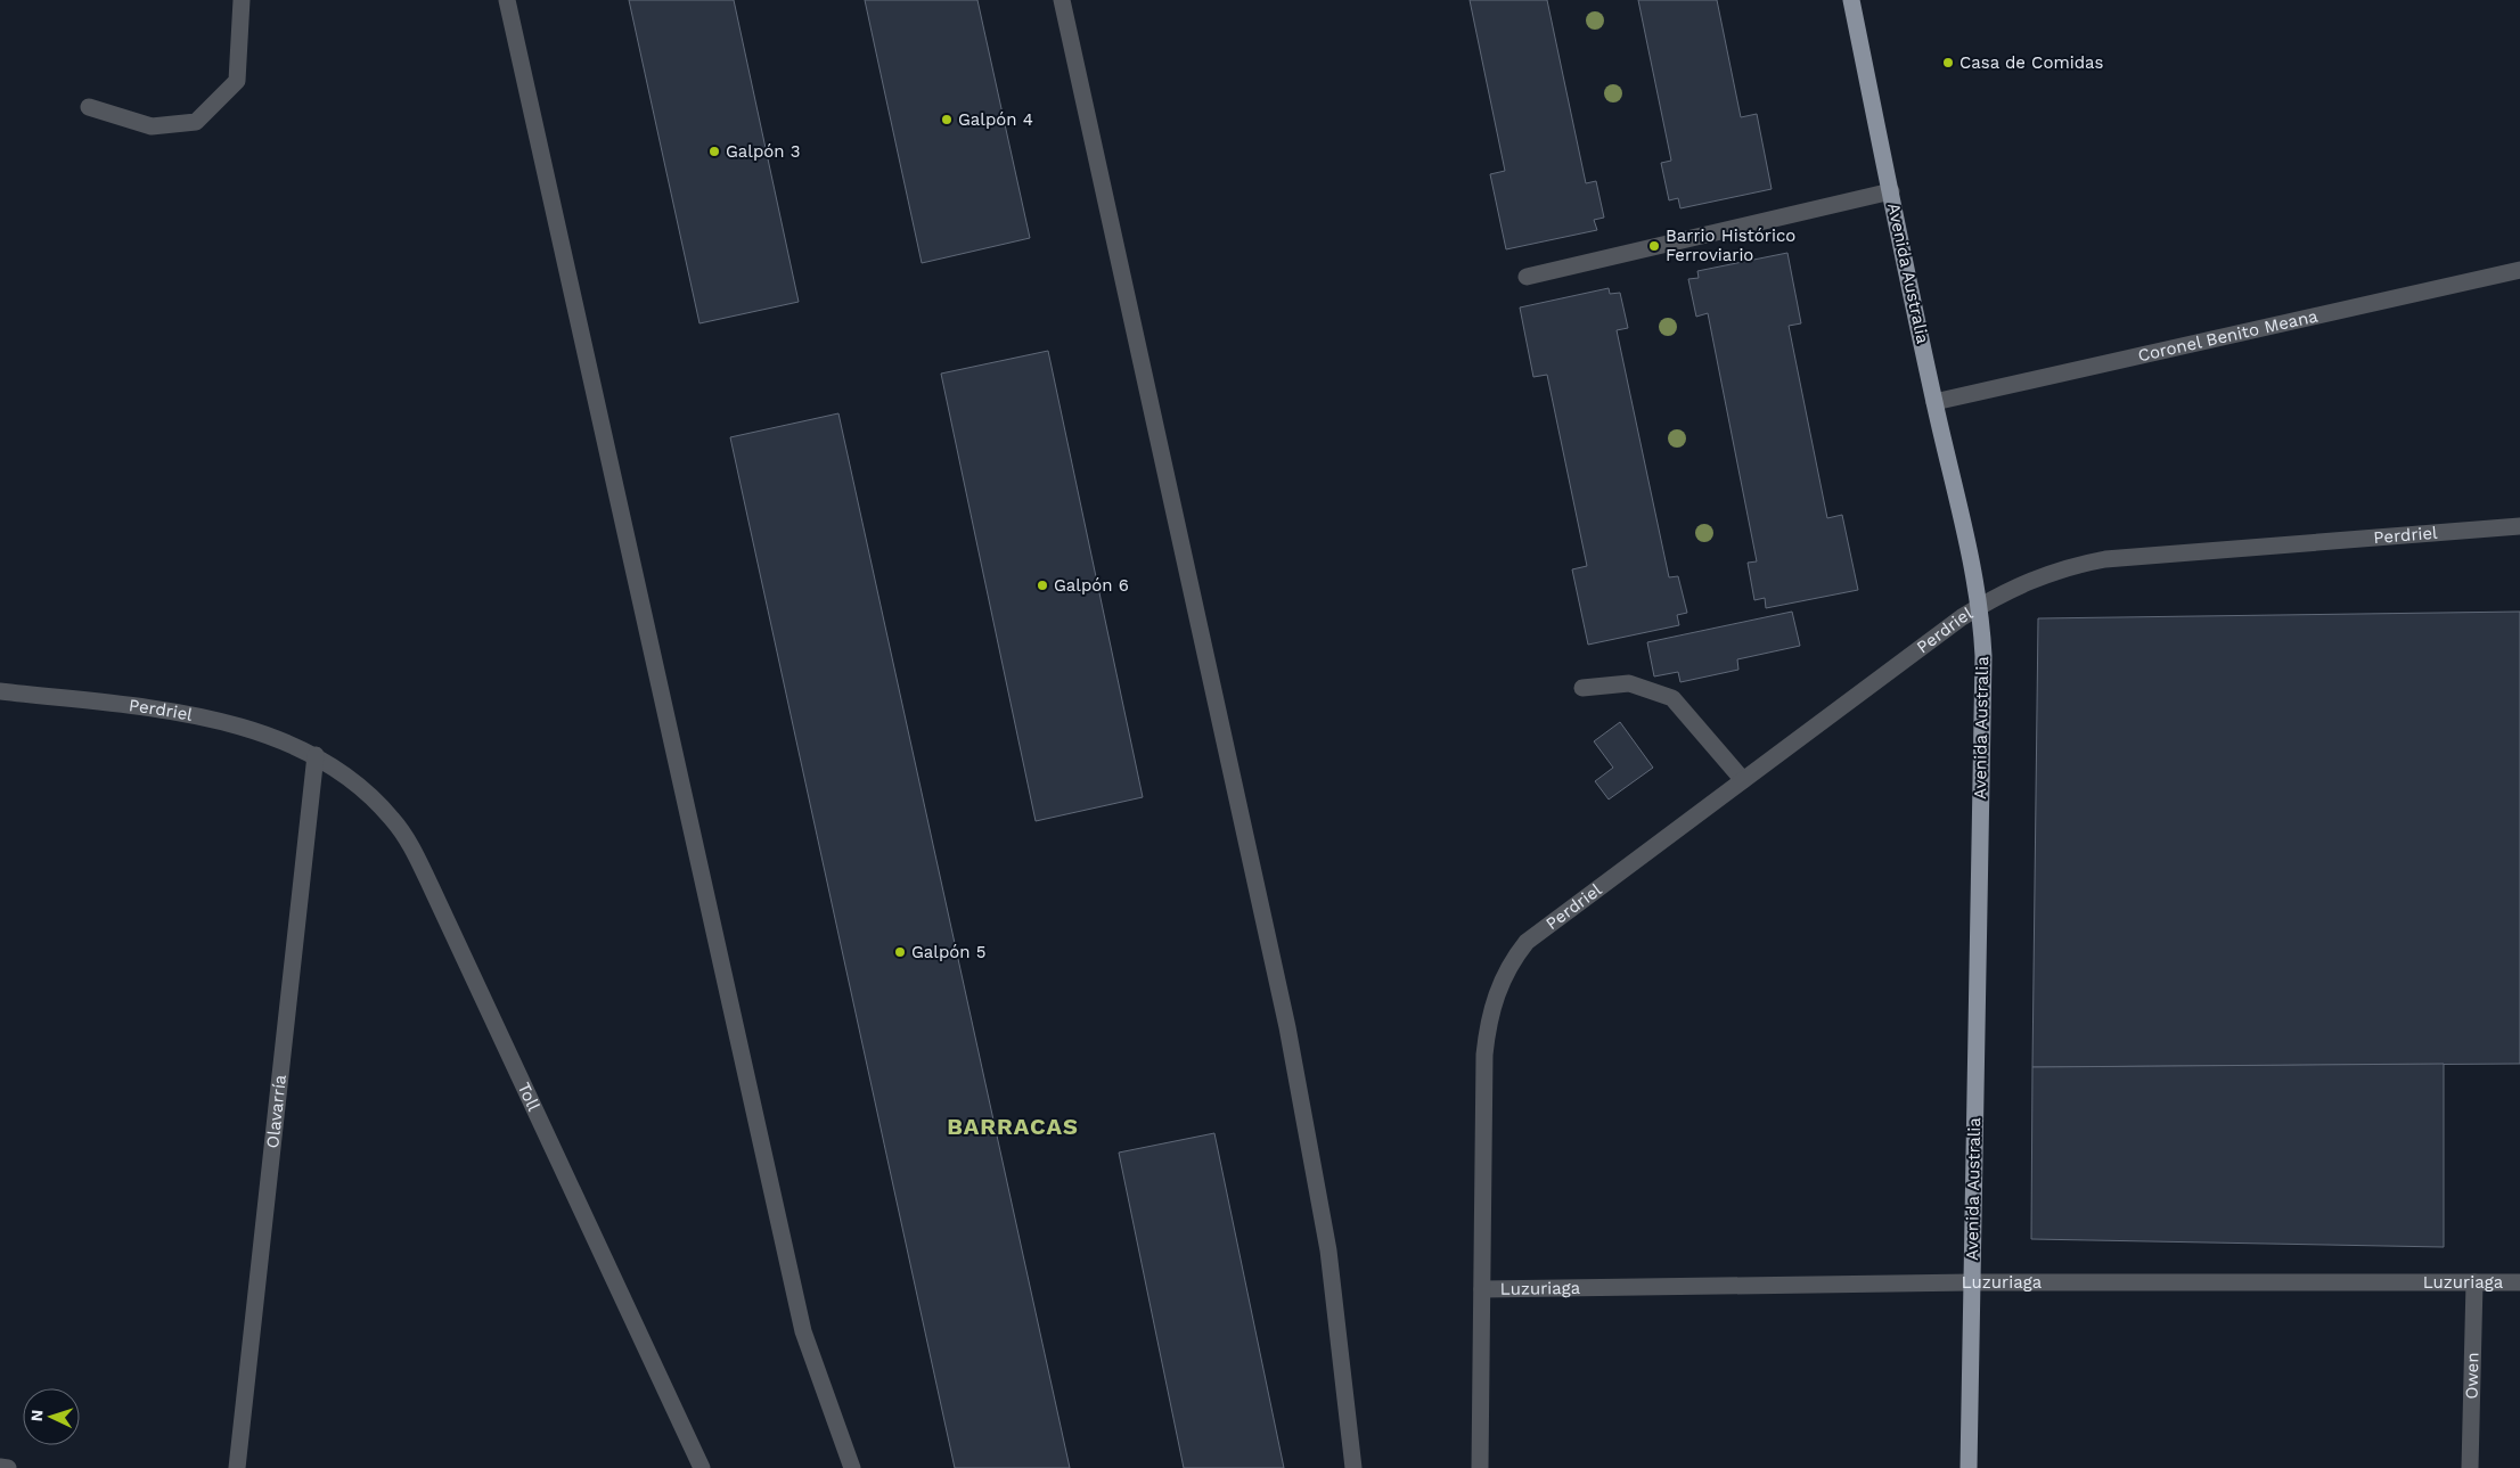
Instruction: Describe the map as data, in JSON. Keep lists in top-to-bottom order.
{
  "streets": {
    "main road": ["Avenida Australia"],
    "street": [
      "Coronel Benito Meana",
      "Perdriel",
      "Toll",
      "Olavarría",
      "Luzuriaga",
      "Owen"
    ]
  },
  "crossings": [
    ["Avenida Australia", "Coronel Benito Meana"],
    ["Avenida Australia", "Perdriel"],
    ["Avenida Australia", "Luzuriaga"],
    ["Perdriel", "Toll"],
    ["Perdriel", "Olavarría"],
    ["Perdriel", "Luzuriaga"],
    ["Toll", "Olavarría"],
    ["Luzuriaga", "Owen"]
  ],
  "districts": ["BARRACAS"],
  "places": [
    "Casa de Comidas",
    "Galpón 4",
    "Galpón 3",
    "Barrio Histórico Ferroviario",
    "Galpón 6",
    "Galpón 5"
  ],
  "north": "left"
}
